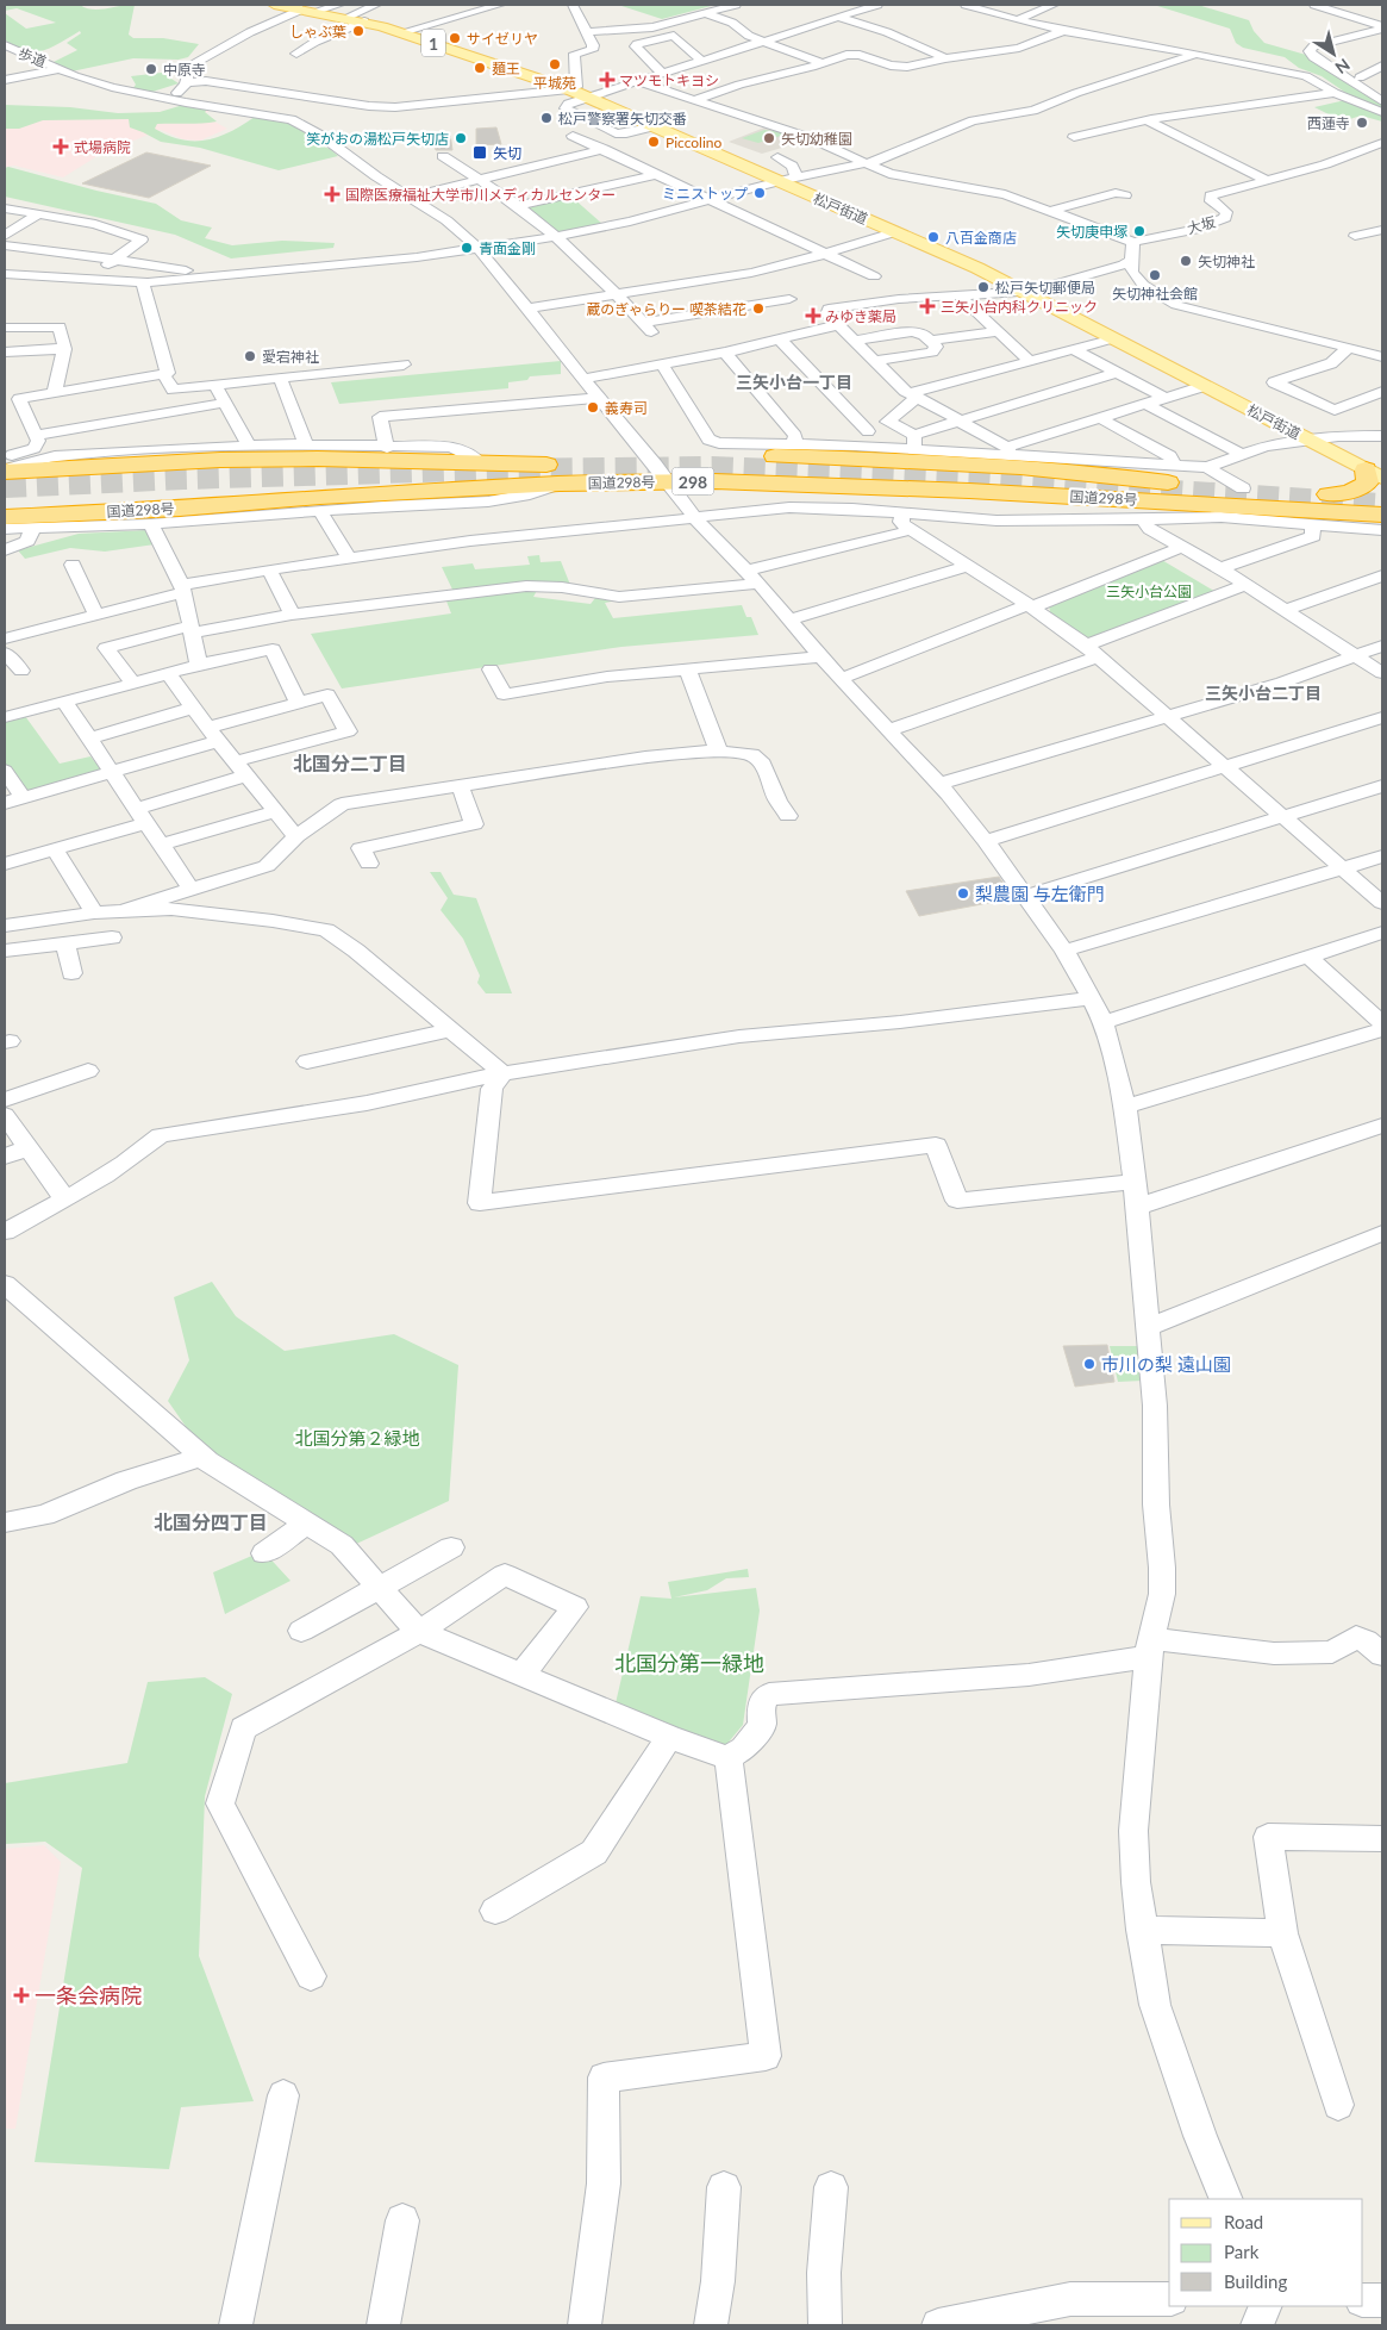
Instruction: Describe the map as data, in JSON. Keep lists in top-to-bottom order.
{
  "streets": {
    "highway": ["298", "国道298号"],
    "main road": ["1", "松戸街道"],
    "street": ["歩道", "大坂"]
  },
  "districts": [
    "三矢小台一丁目",
    "三矢小台二丁目",
    "北国分二丁目",
    "北国分四丁目"
  ],
  "parks": ["三矢小台公園", "北国分第２緑地", "北国分第一緑地"],
  "places": {
    "other": [
      "しゃぶ葉",
      "サイゼリヤ",
      "平城苑",
      "麺王",
      "中原寺",
      "松戸警察署矢切交番",
      "西蓮寺",
      "笑がおの湯松戸矢切店",
      "矢切幼稚園",
      "Piccolino",
      "ミニストップ",
      "矢切庚申塚",
      "八百金商店",
      "青面金剛",
      "矢切神社",
      "矢切神社会館",
      "松戸矢切郵便局",
      "蔵のぎゃらりー 喫茶結花",
      "愛宕神社",
      "義寿司",
      "梨農園 与左衛門",
      "市川の梨 遠山園"
    ],
    "health": [
      "マツモトキヨシ",
      "式場病院",
      "国際医療福祉大学市川メディカルセンター",
      "三矢小台内科クリニック",
      "みゆき薬局",
      "一条会病院"
    ],
    "transit": ["矢切"]
  },
  "legend": ["Road", "Park", "Building"],
  "north": "bottom right"
}
